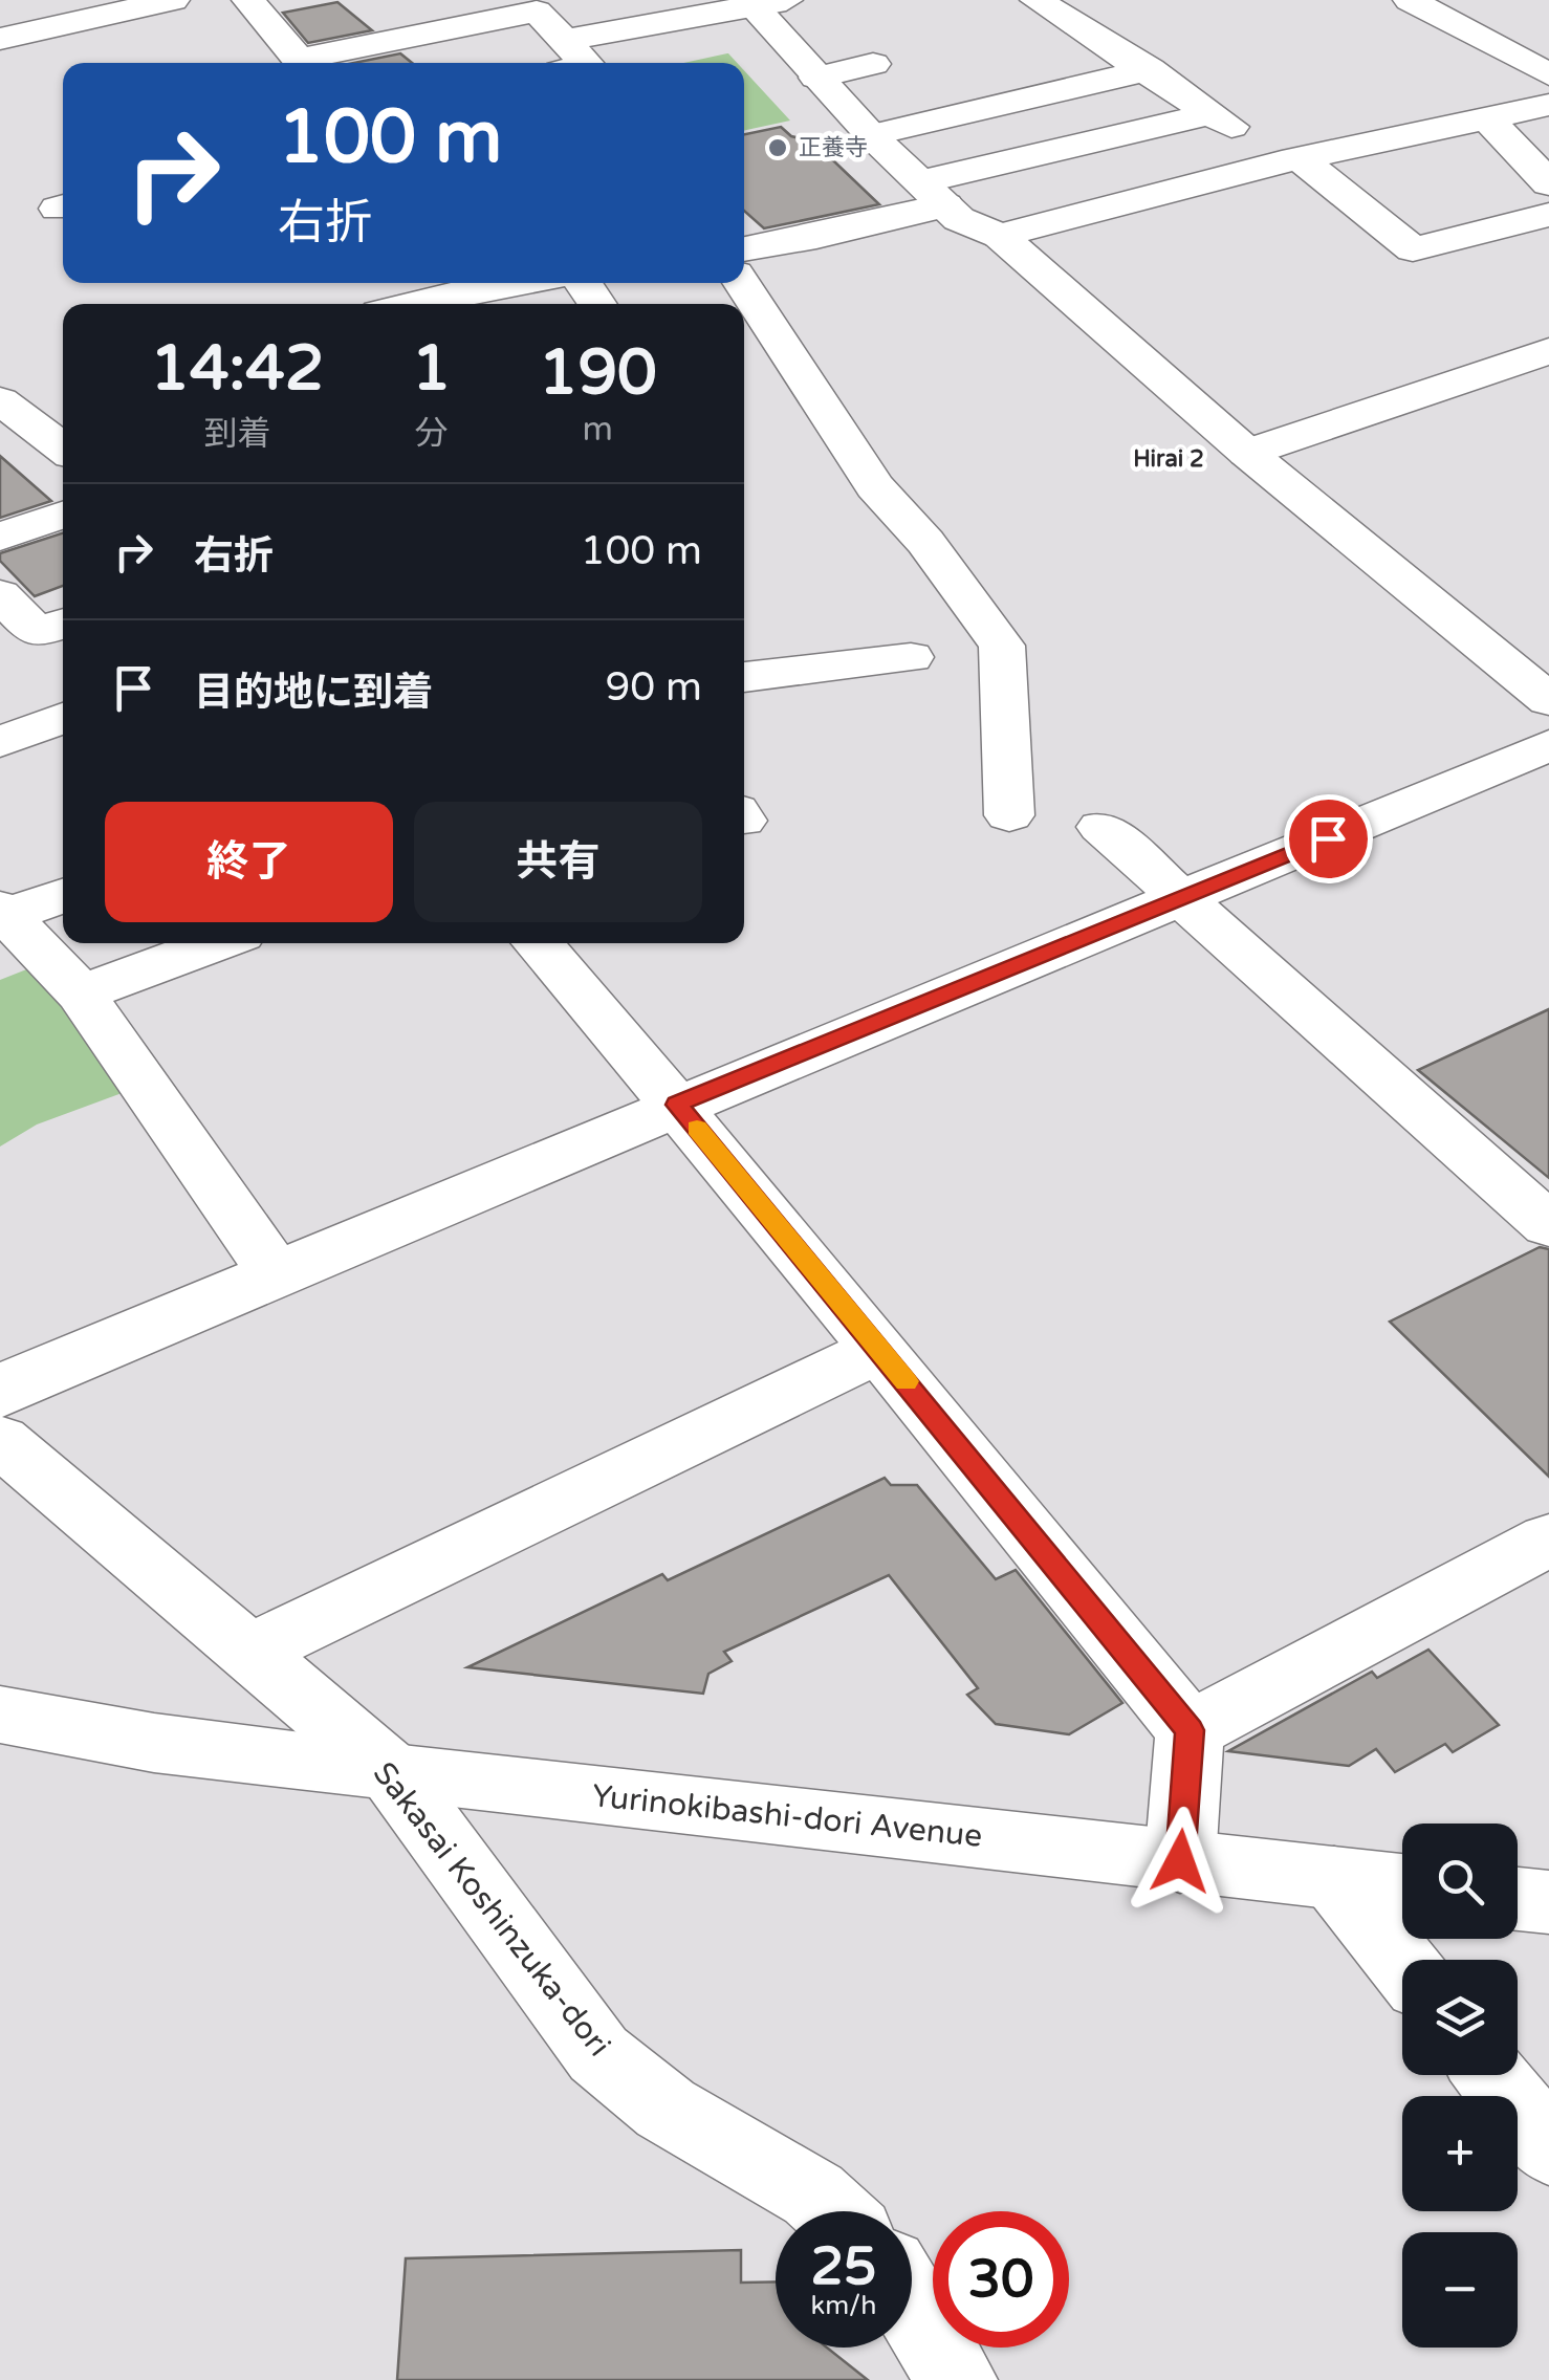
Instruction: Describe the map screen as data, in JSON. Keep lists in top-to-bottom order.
{
  "streets": {
    "street": ["Yurinokibashi-dori Avenue", "Sakasai Koshinzuka-dori"]
  },
  "crossings": [
    ["Yurinokibashi-dori Avenue", "Sakasai Koshinzuka-dori"]
  ],
  "districts": ["Hirai 2"],
  "places": ["正養寺"],
  "page": {
    "turn": ["100 m", "右折"],
    "eta": [
      "14:42",
      "到着",
      "1",
      "分",
      "190",
      "m"
    ],
    "list": [
      {
        "name": "右折",
        "value": "100 m"
      },
      {
        "name": "目的地に到着",
        "value": "90 m"
      }
    ],
    "buttons": ["終了", "共有"],
    "map_buttons": ["+", "−"],
    "speed": "25 km/h",
    "limit": "30"
  }
}
